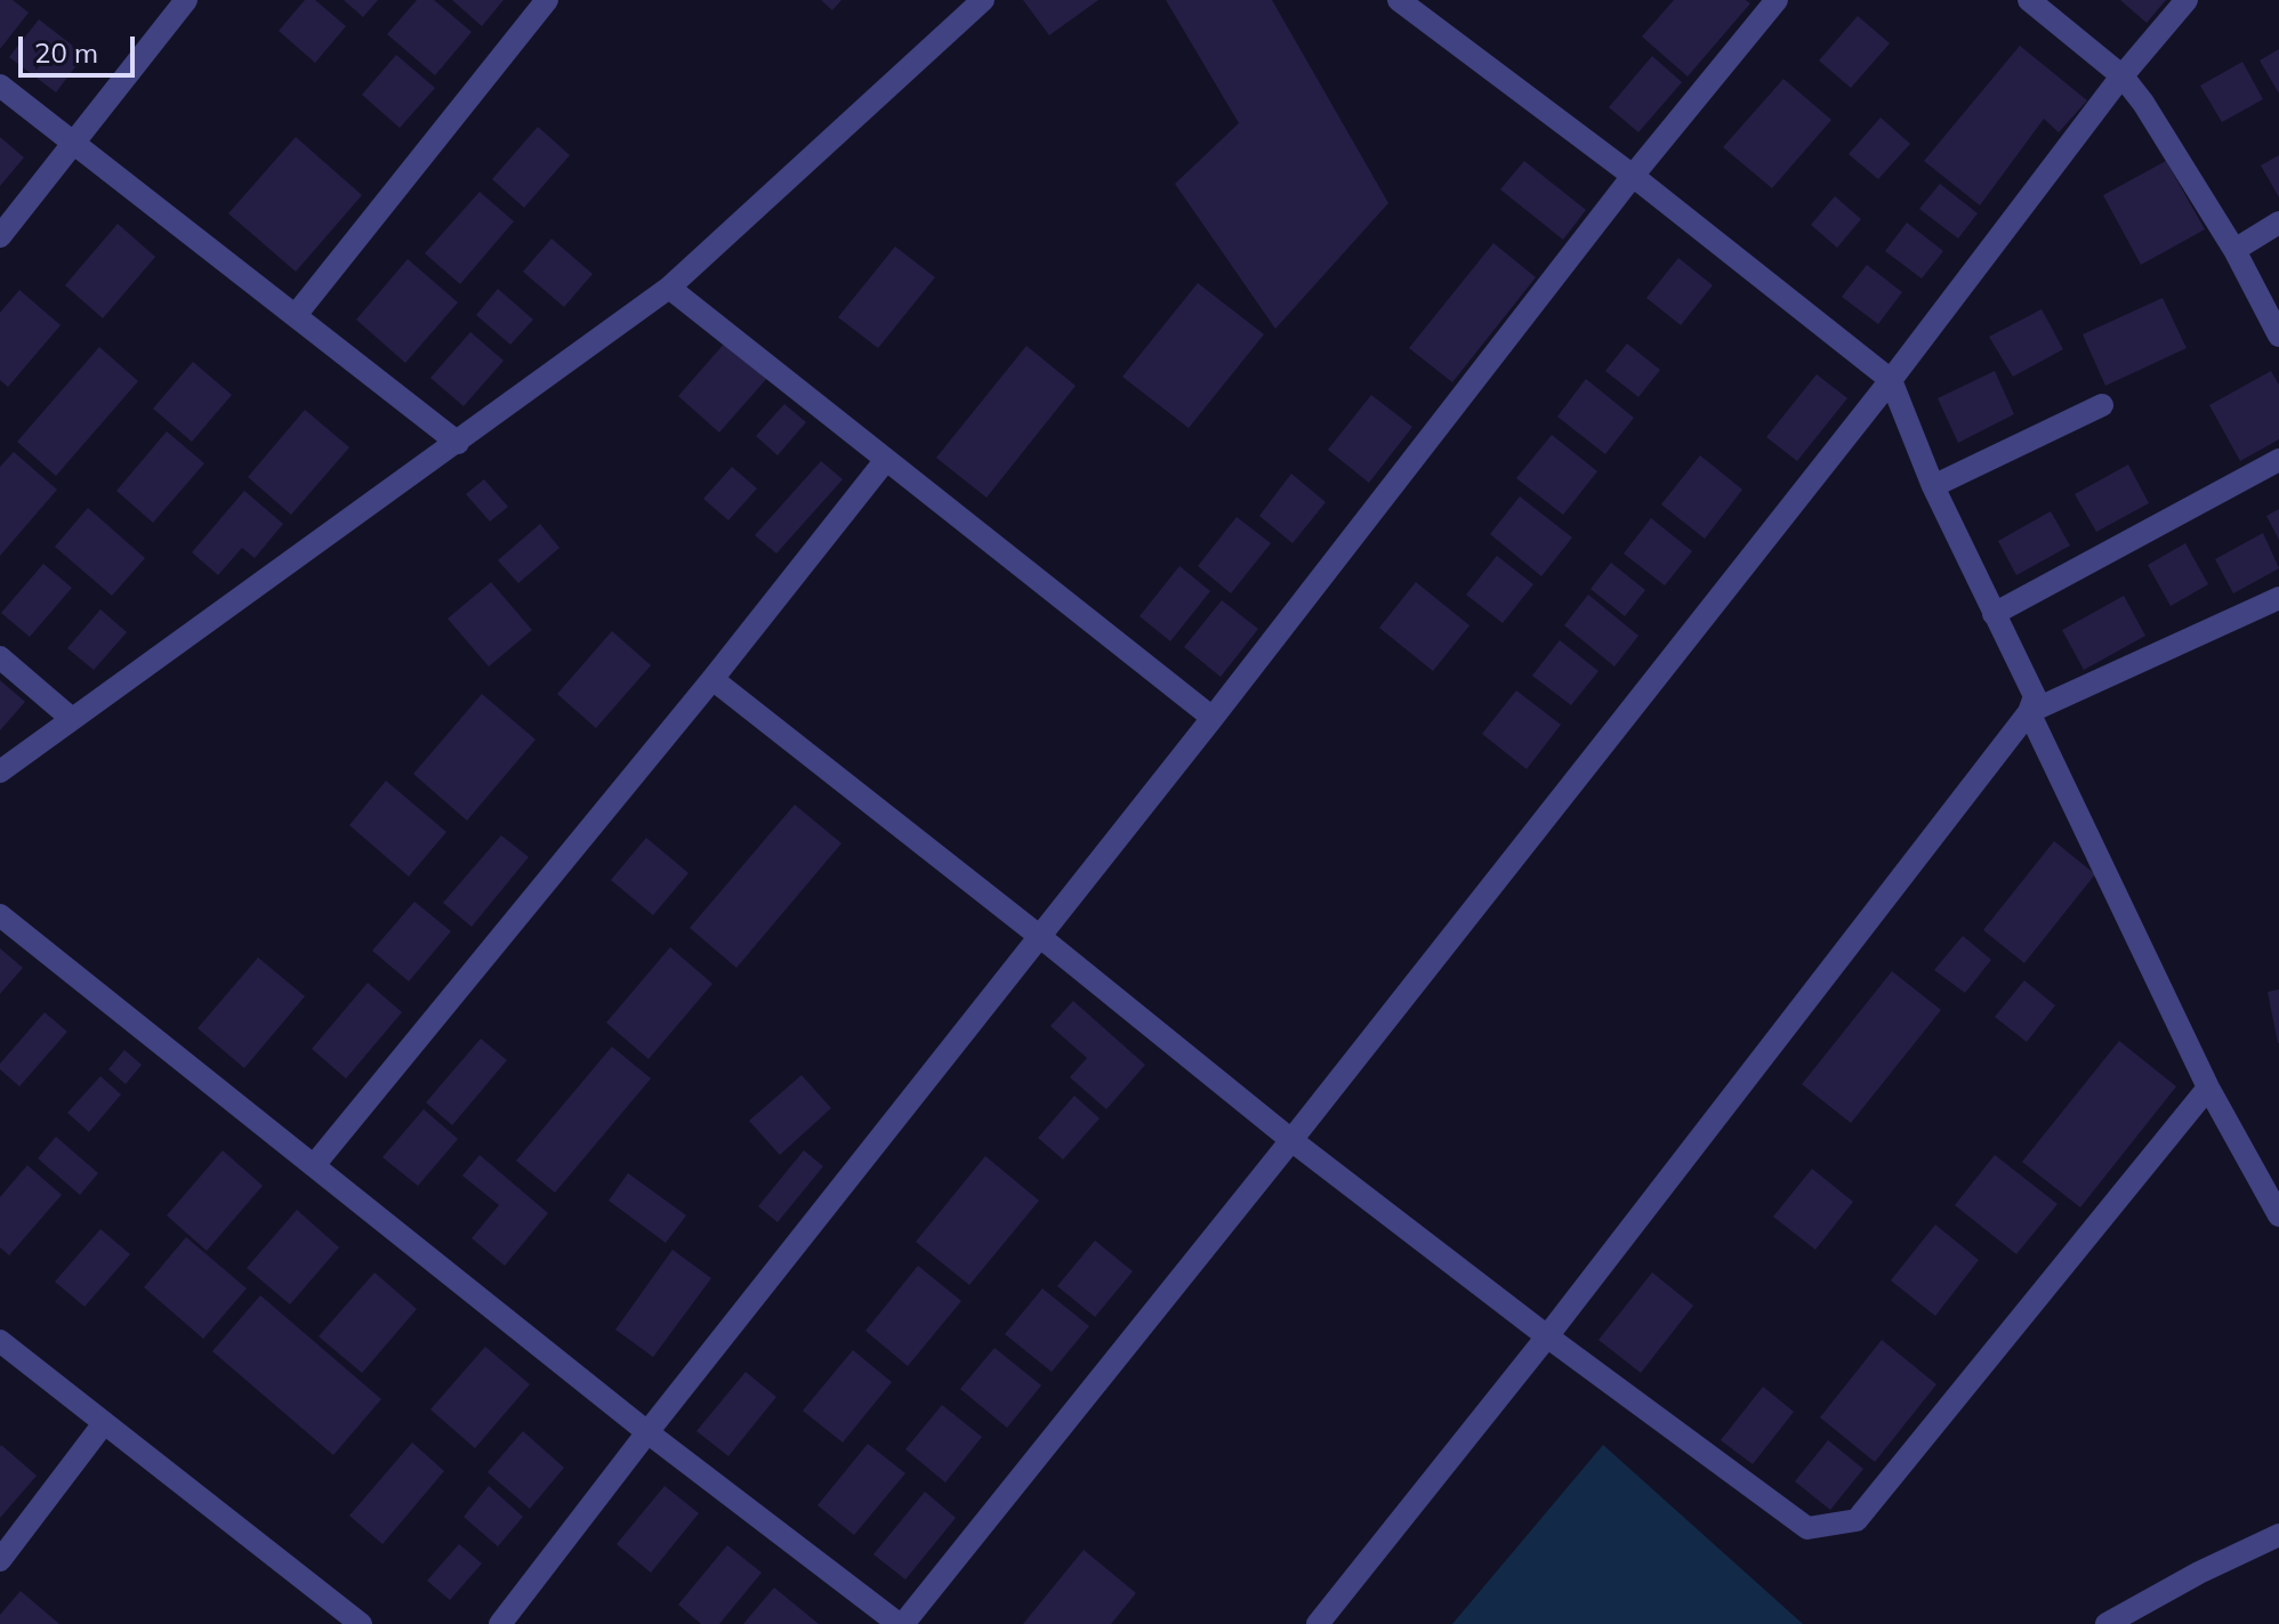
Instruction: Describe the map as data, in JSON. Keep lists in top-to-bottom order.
{
  "scale_bar": "20 m"
}
